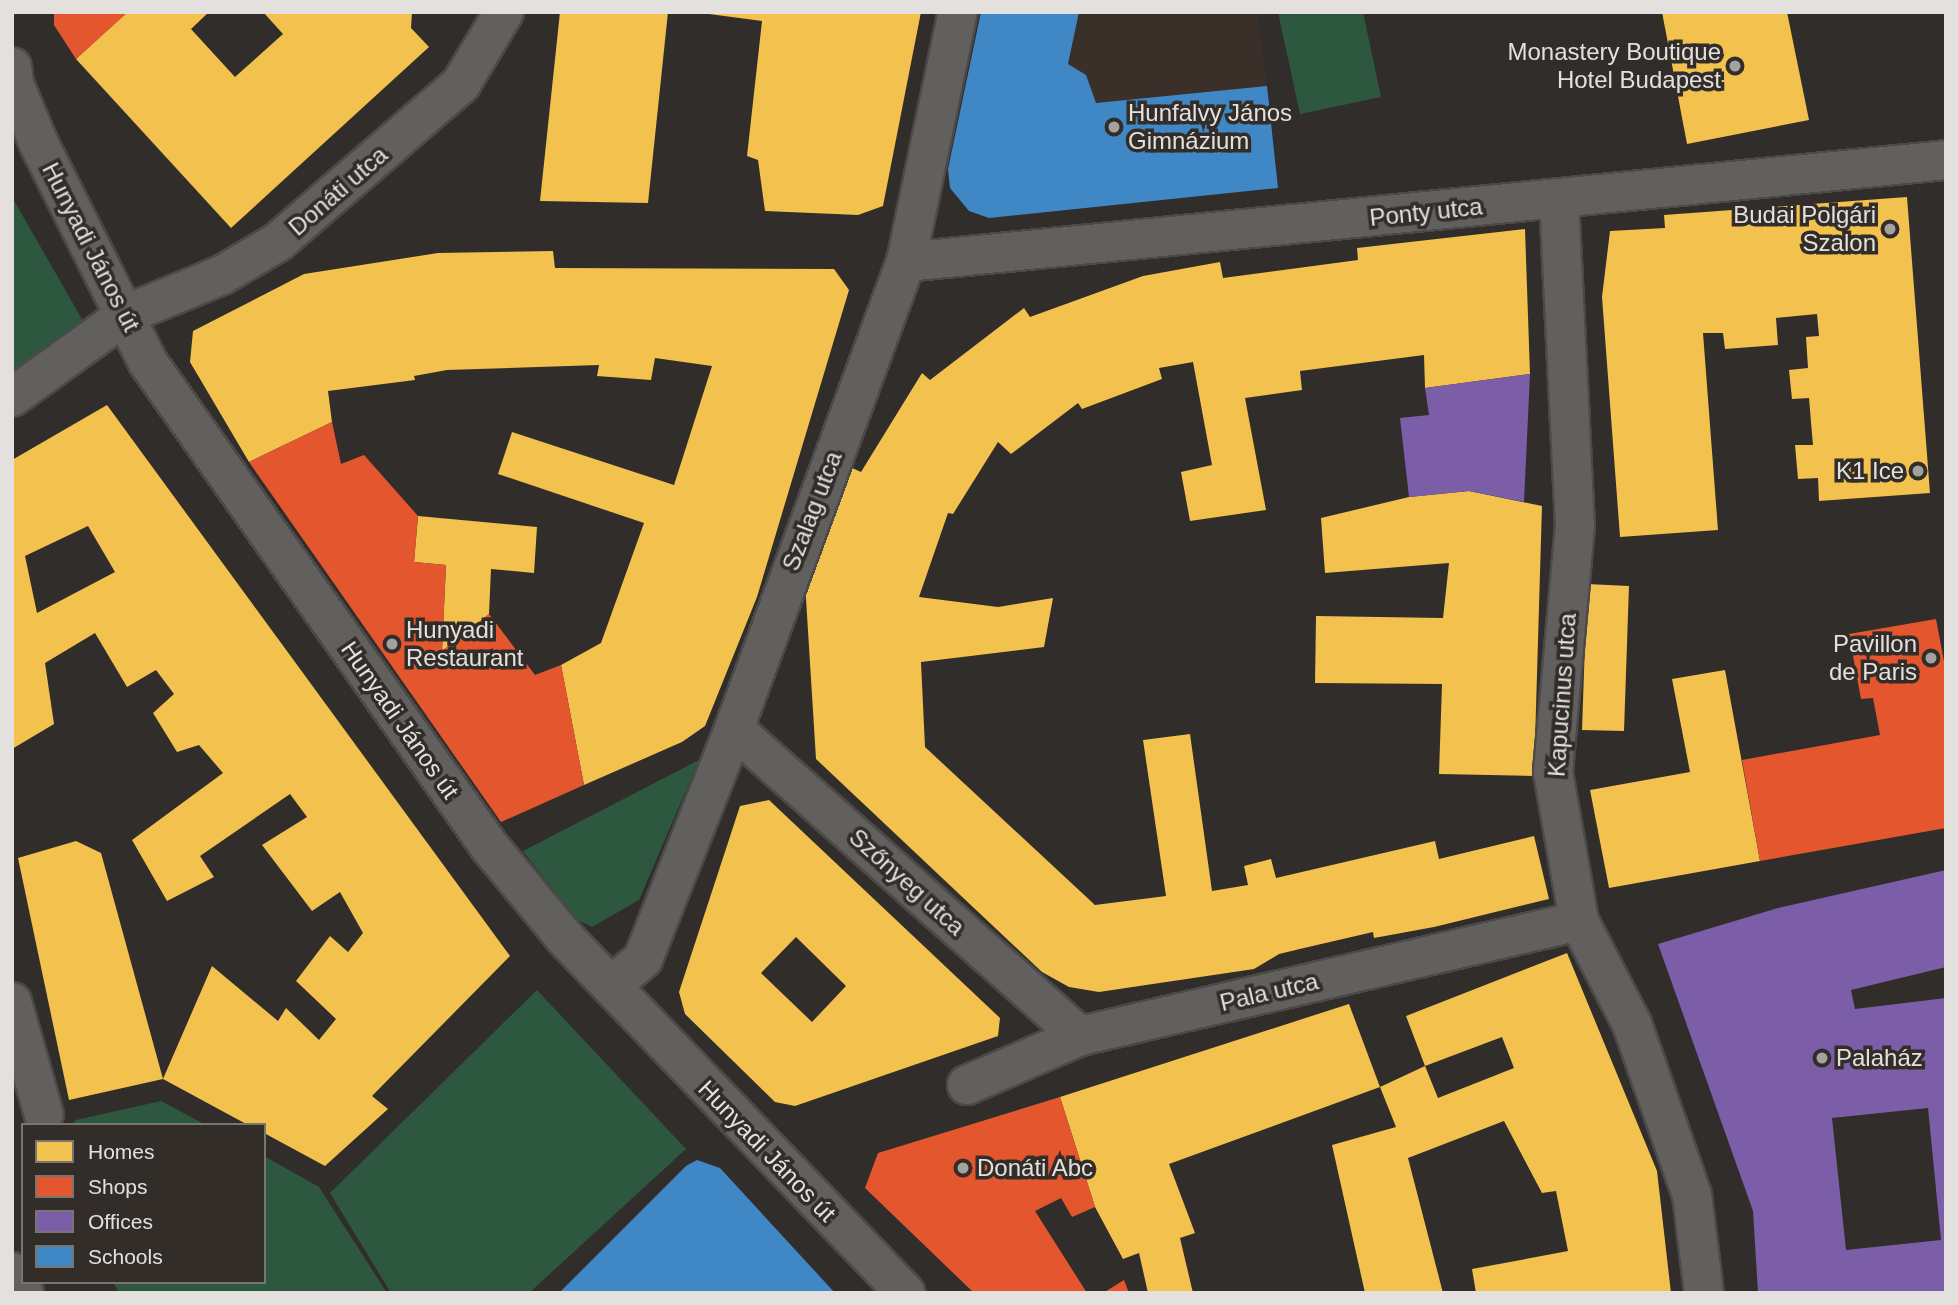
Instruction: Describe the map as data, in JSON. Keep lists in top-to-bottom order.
{
  "streets": {
    "street": [
      "Donáti utca",
      "Ponty utca",
      "Hunyadi János út",
      "Szalag utca",
      "Kapucinus utca",
      "Szőnyeg utca",
      "Pala utca"
    ]
  },
  "crossings": [
    ["Donáti utca", "Hunyadi János út"],
    ["Ponty utca", "Szalag utca"],
    ["Ponty utca", "Kapucinus utca"],
    ["Hunyadi János út", "Szalag utca"],
    ["Szalag utca", "Szőnyeg utca"],
    ["Kapucinus utca", "Pala utca"],
    ["Szőnyeg utca", "Pala utca"]
  ],
  "places": [
    "Monastery Boutique Hotel Budapest",
    "Hunfalvy János Gimnázium",
    "Budai Polgári Szalon",
    "K1 Ice",
    "Hunyadi Restaurant",
    "Pavillon de Paris",
    "Palaház",
    "Donáti Abc"
  ],
  "legend": [
    "Homes",
    "Shops",
    "Offices",
    "Schools"
  ]
}
